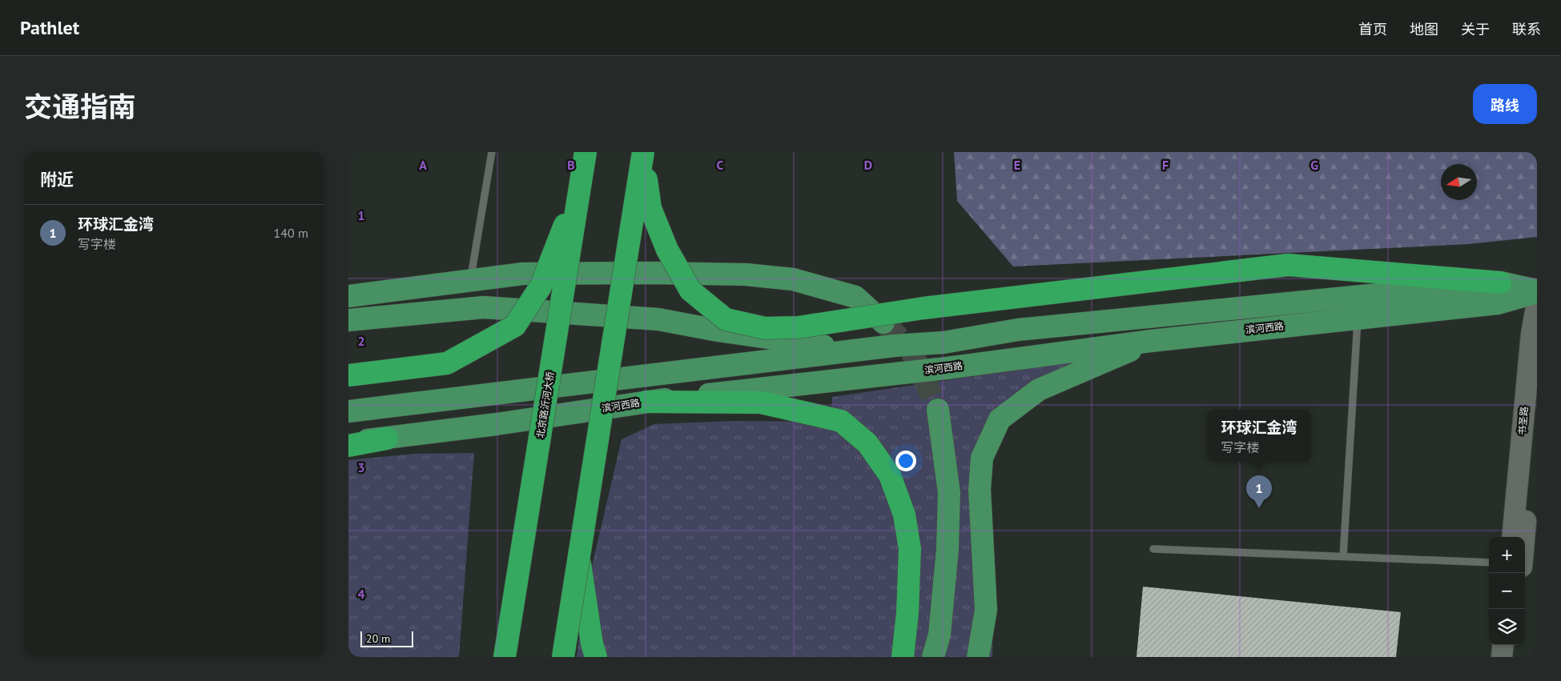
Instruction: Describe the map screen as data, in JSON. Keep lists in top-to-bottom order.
{
  "streets": {
    "highway": ["北京路沂河大桥"],
    "main road": ["滨河西路"],
    "street": ["书圣路"]
  },
  "scale_bar": "20 m",
  "north": "left",
  "page": {
    "header": "Pathlet",
    "nav": [
      "首页",
      "地图",
      "关于",
      "联系"
    ],
    "title": "交通指南",
    "buttons": "路线",
    "heading": "附近",
    "list": [
      {
        "mark": "1",
        "name": "环球汇金湾",
        "note": "写字楼",
        "value": "140 m"
      }
    ],
    "popup": ["环球汇金湾", "写字楼"],
    "pins": "1",
    "map_buttons": ["+", "−"],
    "scale": "20 m"
  },
  "grid": {
    "columns": [
      "A",
      "B",
      "C",
      "D",
      "E",
      "F",
      "G"
    ],
    "rows": [
      "1",
      "2",
      "3",
      "4"
    ]
  }
}
